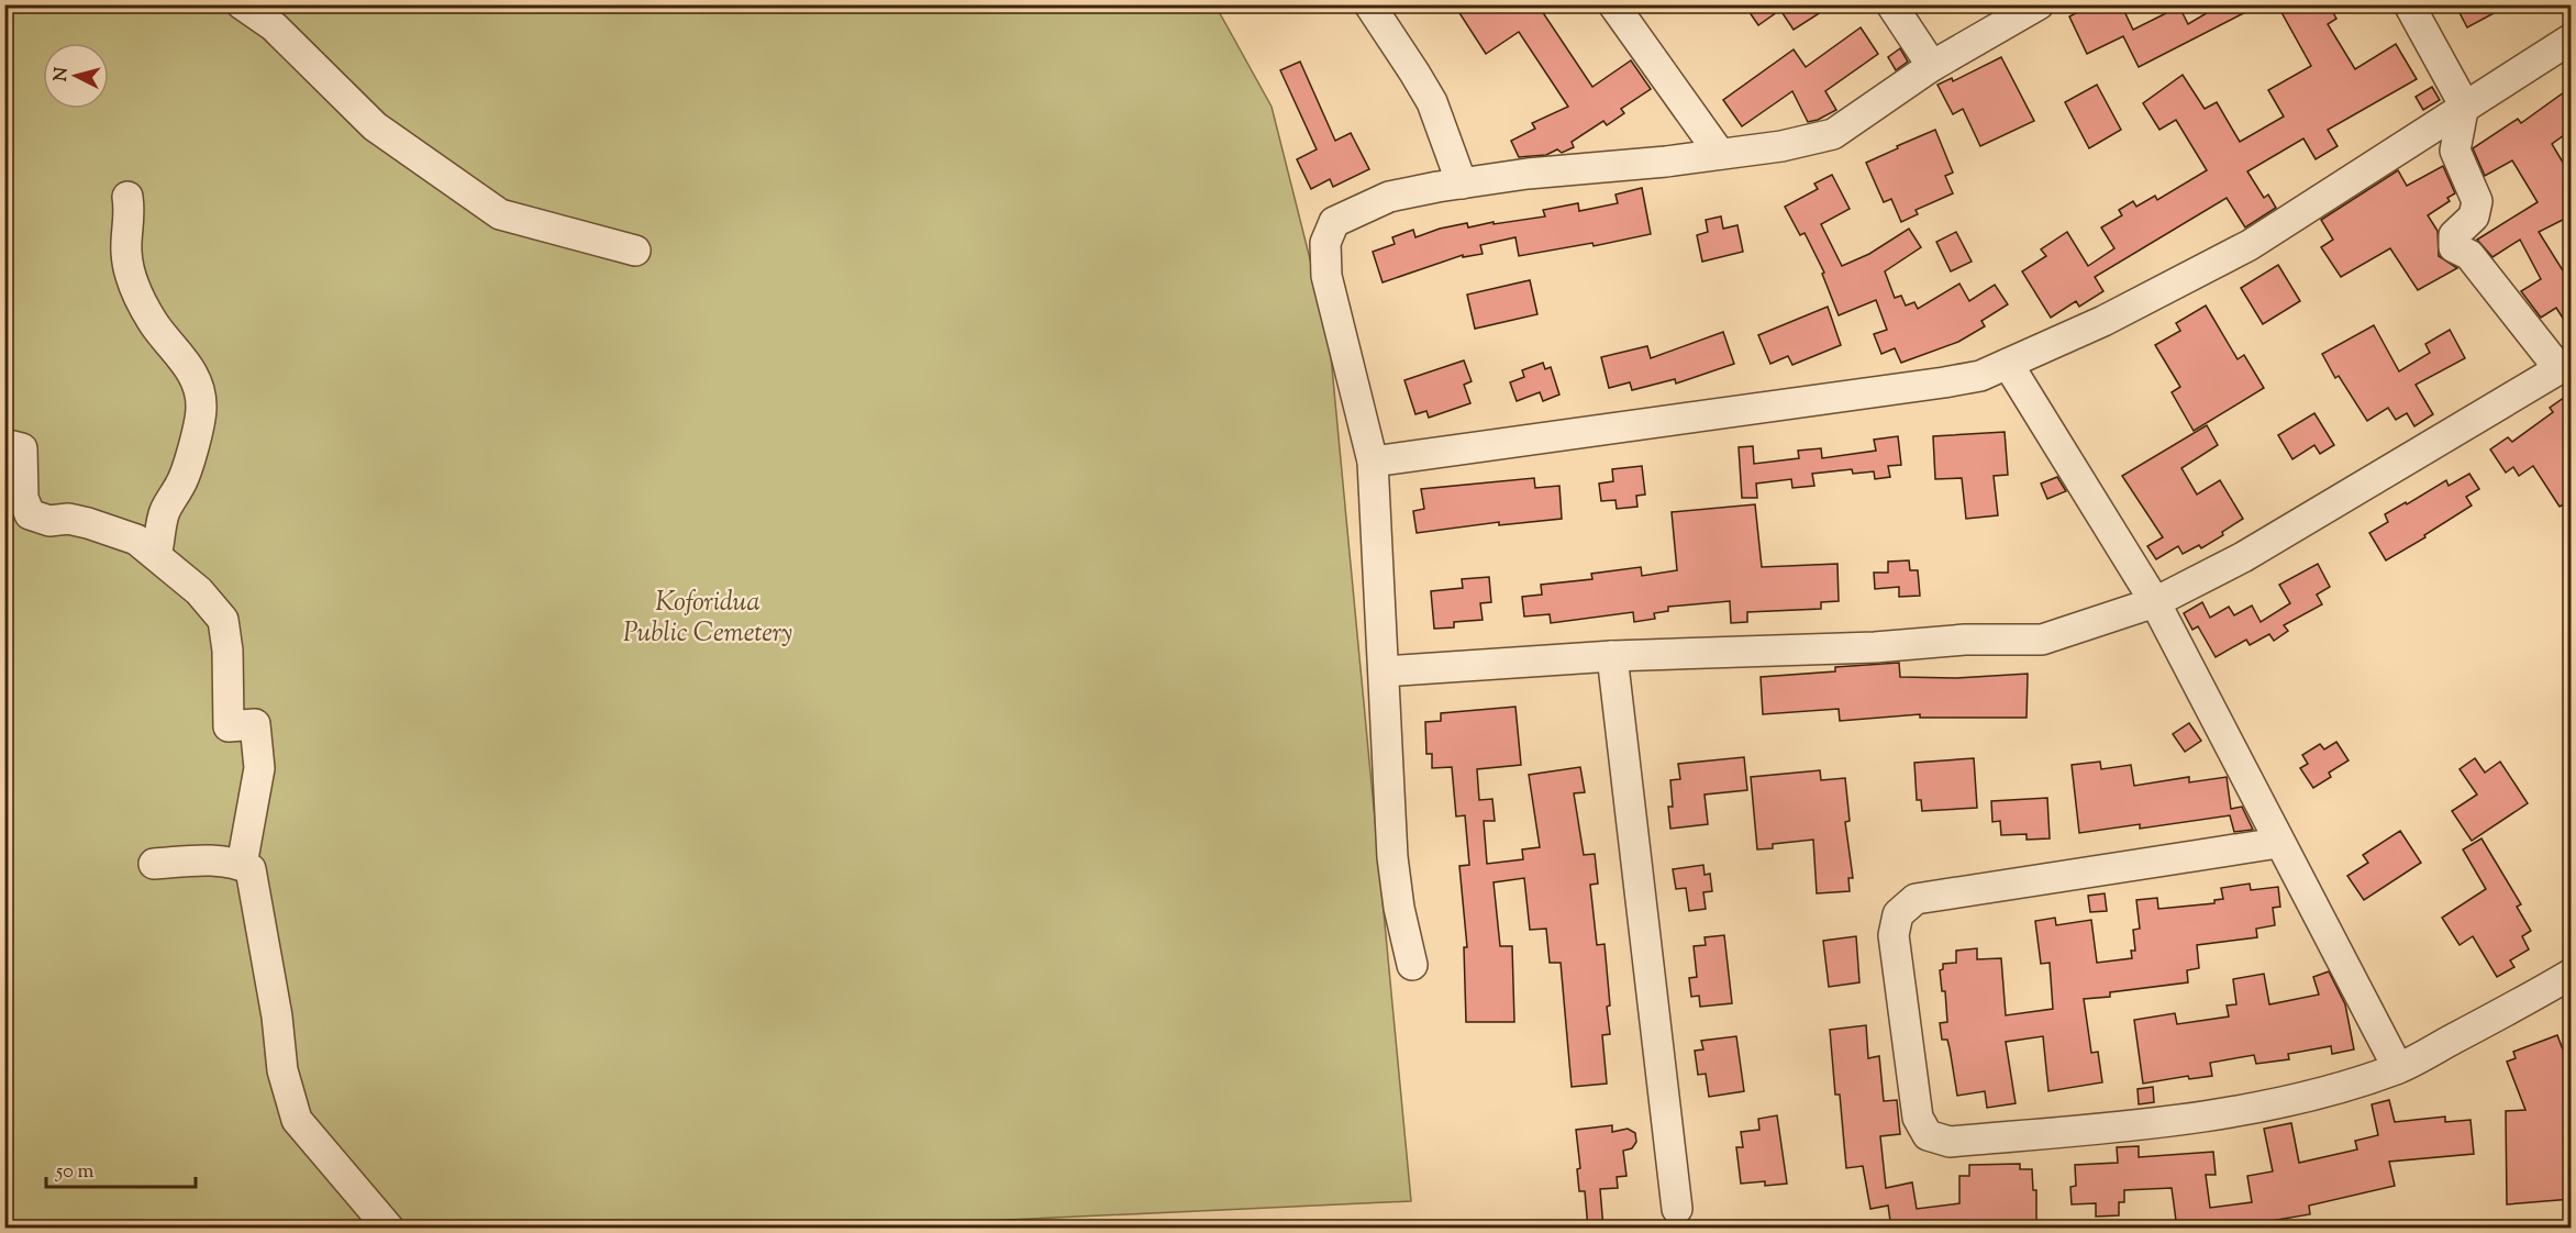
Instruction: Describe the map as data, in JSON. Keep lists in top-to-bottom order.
{
  "parks": ["Koforidua Public Cemetery"],
  "scale_bar": "50 m",
  "north": "left"
}
